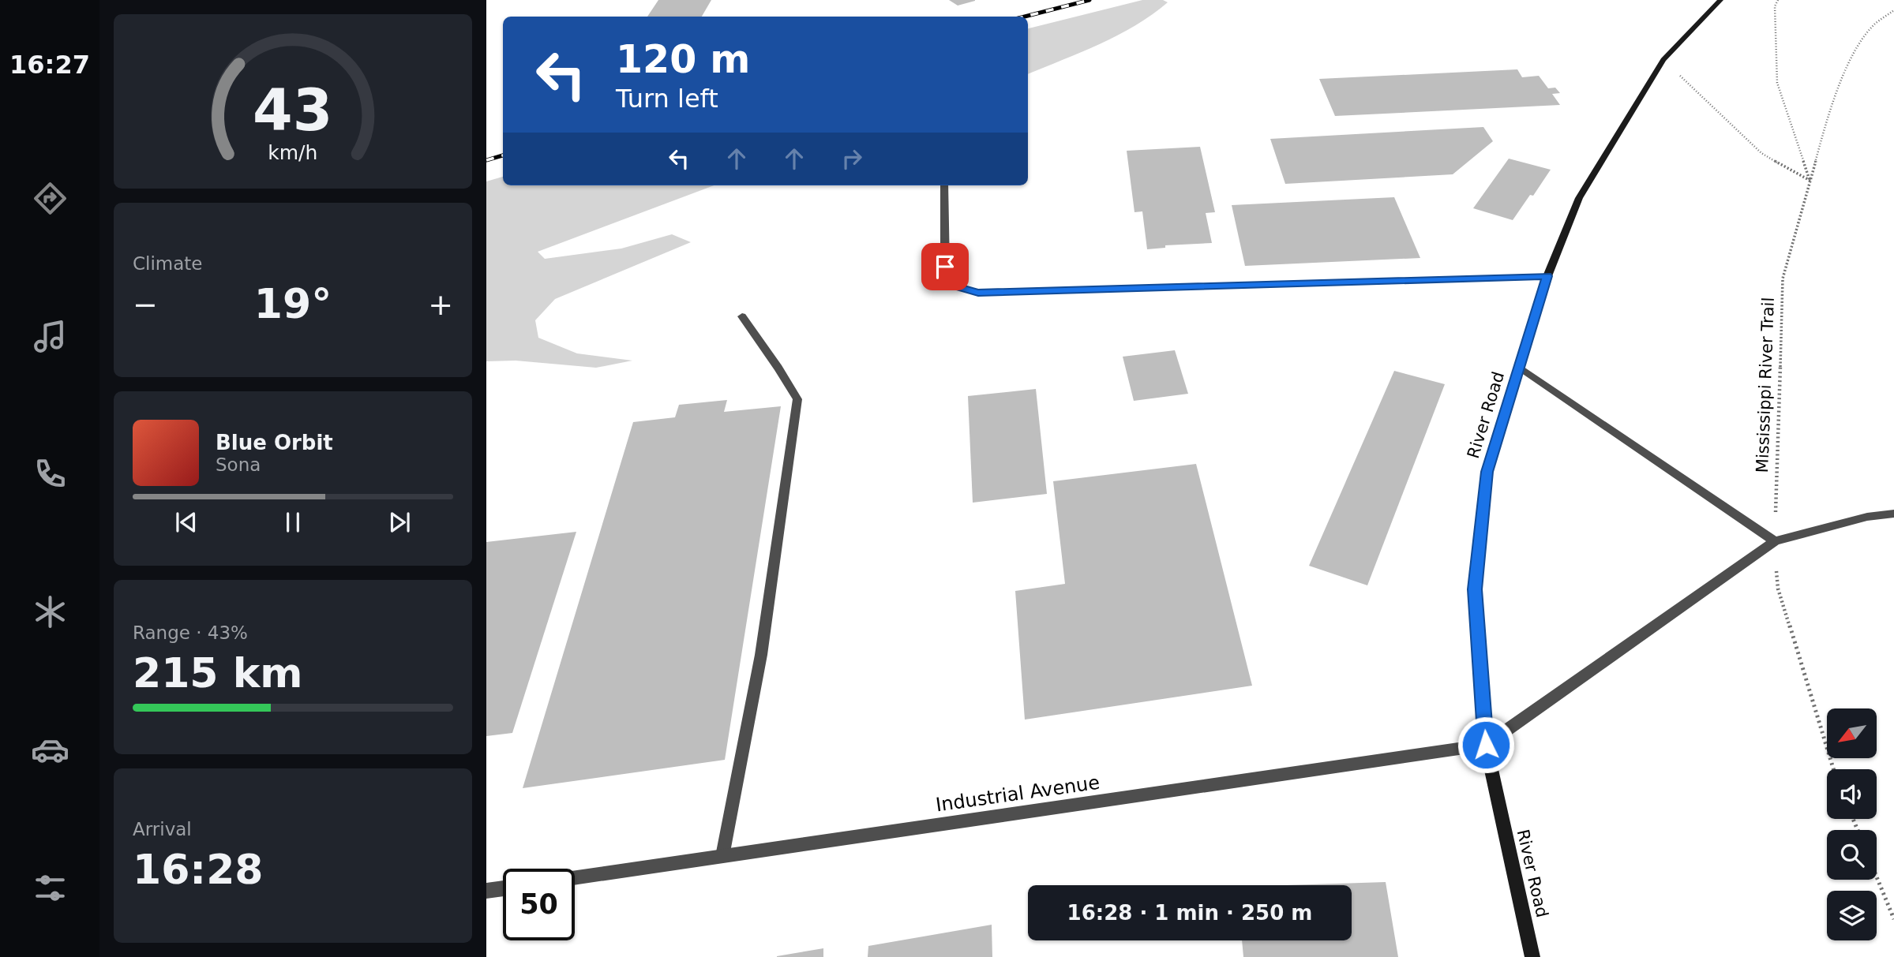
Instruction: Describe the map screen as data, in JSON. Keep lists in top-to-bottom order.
{
  "streets": {
    "main road": ["River Road"],
    "street": ["Industrial Avenue"],
    "path": ["Mississippi River Trail"]
  },
  "crossings": [
    ["River Road", "Industrial Avenue"]
  ],
  "north": "bottom left",
  "page": {
    "tabs": "16:27",
    "turn": ["120 m", "Turn left"],
    "tile": [
      "Climate",
      ["Range · 43%", "215 km"],
      ["Arrival", "16:28"]
    ],
    "heat": ["−", "19°", "+"],
    "song": ["Blue Orbit", "Sona"],
    "limit": "50",
    "trip": "16:28 · 1 min · 250 m",
    "gauge": ["43", "km/h"]
  }
}
